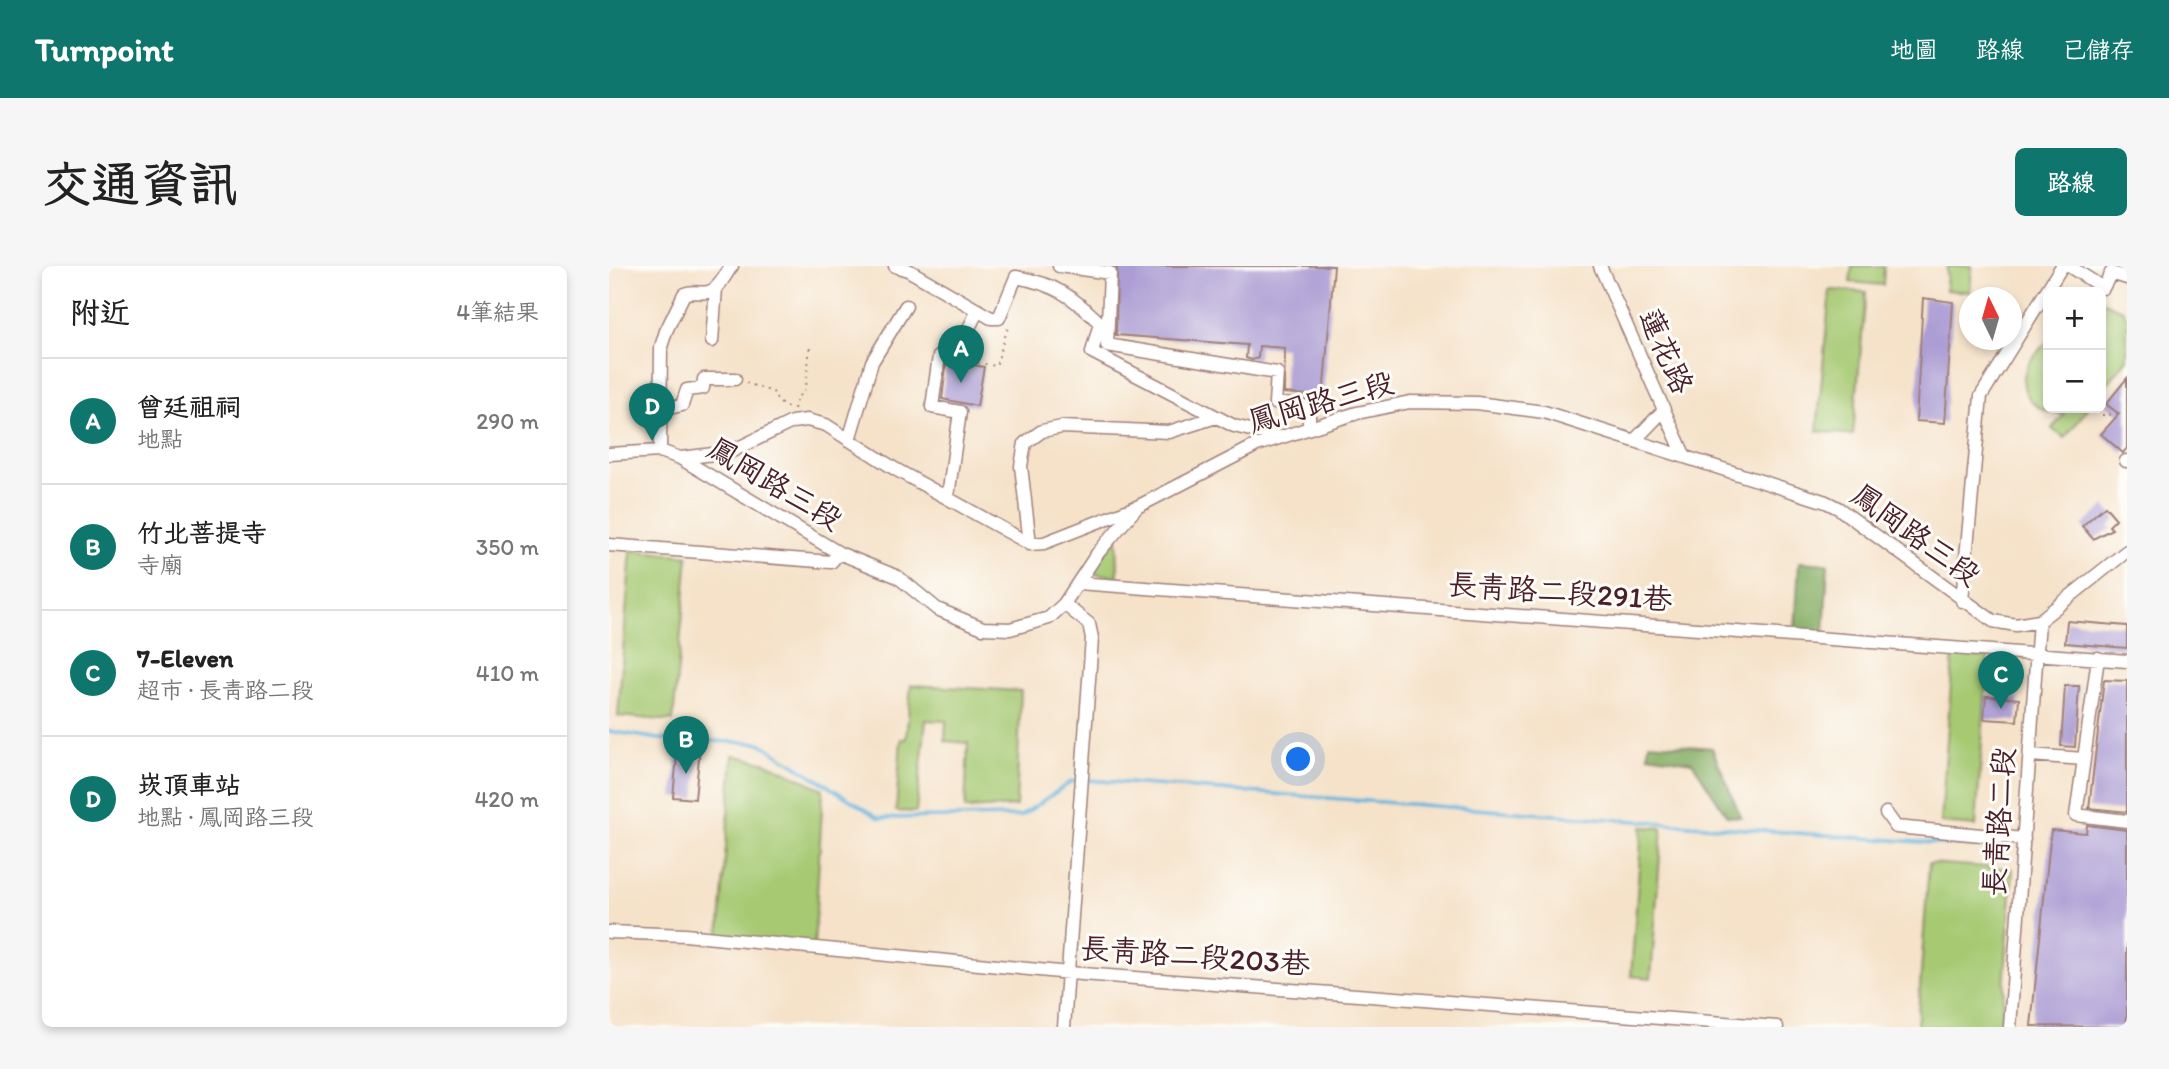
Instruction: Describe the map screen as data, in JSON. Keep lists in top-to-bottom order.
{
  "streets": {
    "street": [
      "蓮花路",
      "鳳岡路三段",
      "長青路二段291巷",
      "長青路二段",
      "長青路二段203巷"
    ]
  },
  "crossings": [
    ["蓮花路", "鳳岡路三段"],
    ["鳳岡路三段", "長青路二段291巷"],
    ["鳳岡路三段", "長青路二段"],
    ["長青路二段291巷", "長青路二段"]
  ],
  "north": "top",
  "page": {
    "header": "Turnpoint",
    "nav": ["地圖", "路線", "已儲存"],
    "buttons": "路線",
    "title": "交通資訊",
    "heading": ["附近", "4筆結果"],
    "map_buttons": ["+", "−"],
    "pins": [
      "A",
      "D",
      "C",
      "B"
    ],
    "list": [
      {
        "mark": "A",
        "name": "曾廷祖祠",
        "note": "地點",
        "value": "290 m"
      },
      {
        "mark": "B",
        "name": "竹北菩提寺",
        "note": "寺廟",
        "value": "350 m"
      },
      {
        "mark": "C",
        "name": "7-Eleven",
        "note": "超市 · 長青路二段",
        "value": "410 m"
      },
      {
        "mark": "D",
        "name": "崁頂車站",
        "note": "地點 · 鳳岡路三段",
        "value": "420 m"
      }
    ]
  }
}
